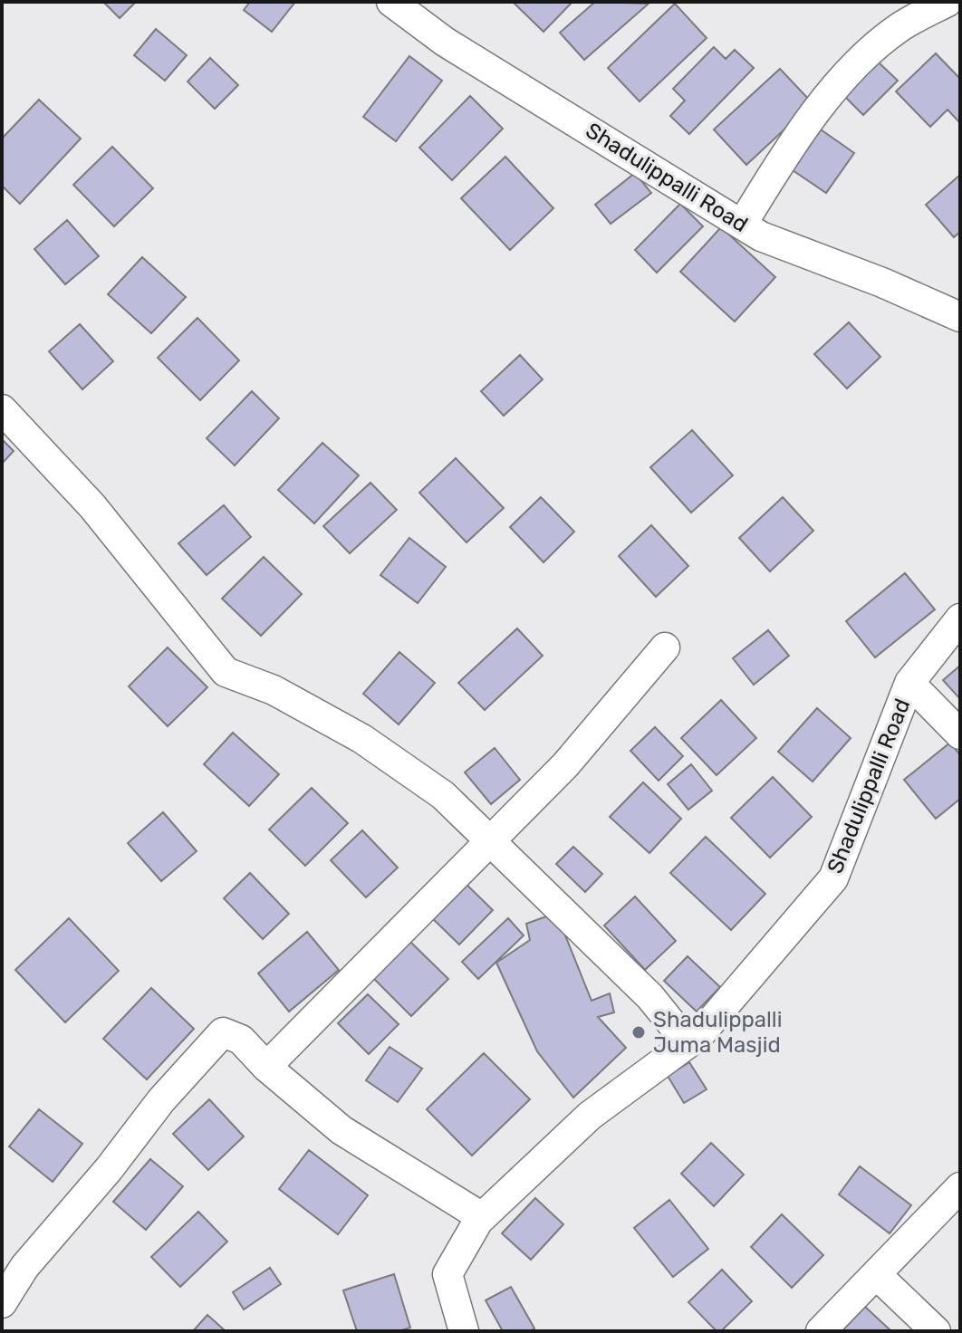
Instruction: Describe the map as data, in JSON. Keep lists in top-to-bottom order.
{
  "streets": {
    "street": ["Shadulippalli Road"]
  },
  "places": ["Shadulippalli Juma Masjid"]
}
